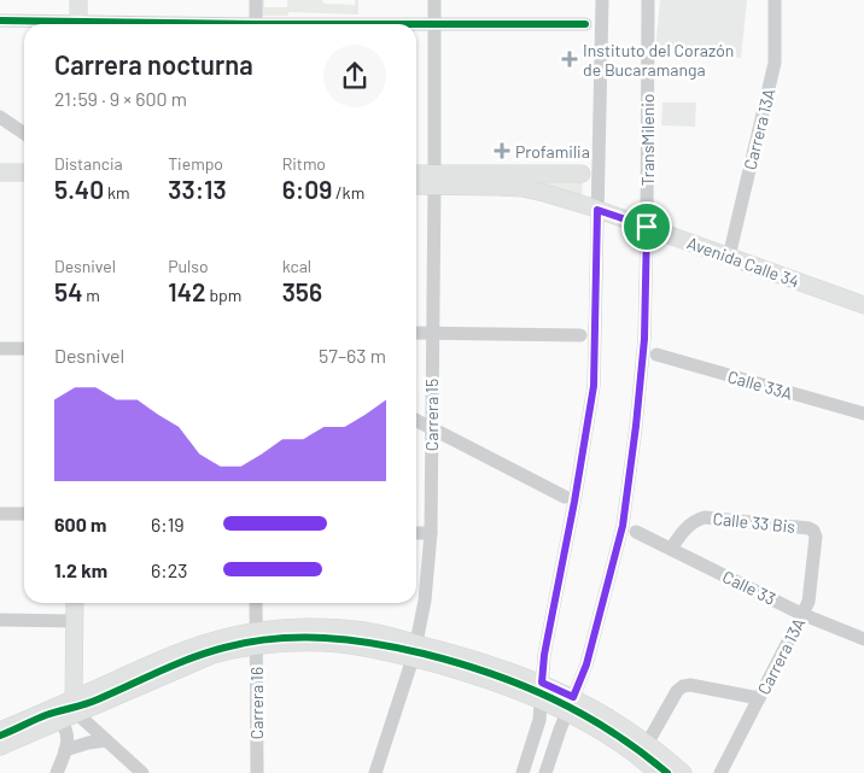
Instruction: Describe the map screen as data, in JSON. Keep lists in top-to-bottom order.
{
  "streets": {
    "main road": ["Avenida Calle 34"],
    "street": [
      "Carrera 13A",
      "TransMilenio",
      "Calle 33A",
      "Carrera 15",
      "Calle 33 Bis",
      "Calle 33",
      "Carrera 16"
    ]
  },
  "crossings": [
    ["Carrera 13A", "Avenida Calle 34"],
    ["Carrera 13A", "Calle 33 Bis"],
    ["Carrera 13A", "Calle 33"],
    ["TransMilenio", "Avenida Calle 34"],
    ["Avenida Calle 34", "Carrera 15"],
    ["Calle 33 Bis", "Calle 33"]
  ],
  "places": {
    "health": ["Instituto del Corazón de Bucaramanga", "Profamilia"]
  },
  "page": {
    "heading": ["Carrera nocturna", "21:59 · 9 × 600 m"],
    "stats": [
      ["Distancia", "5.40 km"],
      ["Tiempo", "33:13"],
      ["Ritmo", "6:09 /km"],
      ["Desnivel", "54 m"],
      ["Pulso", "142 bpm"],
      ["kcal", "356"]
    ],
    "chart": ["Desnivel", "57–63 m"],
    "list": [
      {
        "name": "600 m",
        "note": "6:19"
      },
      {
        "name": "1.2 km",
        "note": "6:23"
      }
    ]
  }
}
